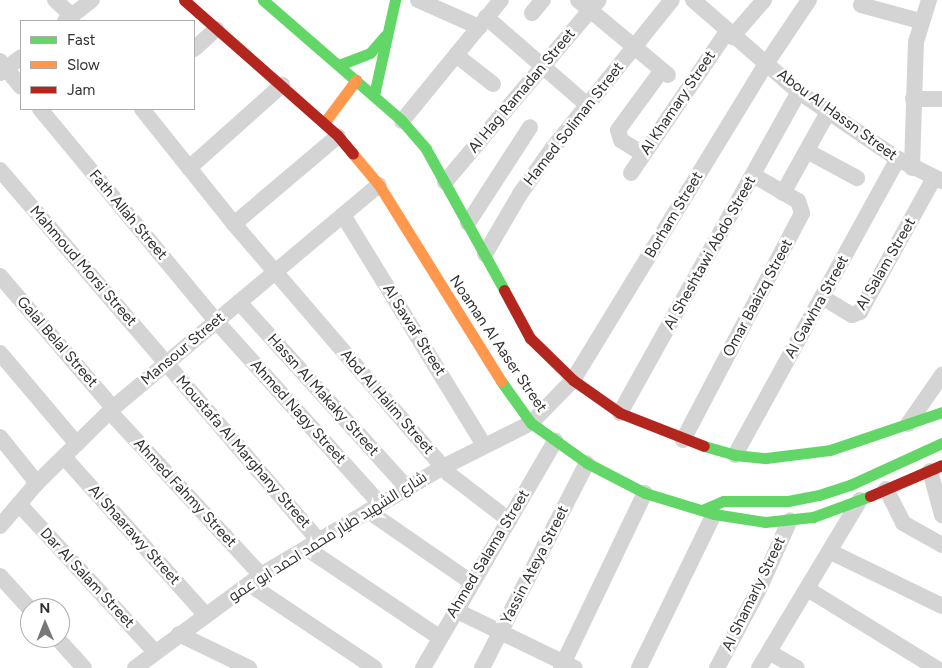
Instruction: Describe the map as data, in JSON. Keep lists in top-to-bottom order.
{
  "streets": {
    "main road": ["Noaman Al Aaser Street"],
    "street": [
      "Al Hag Ramadan Street",
      "Al Khamary Street",
      "Abou Al Hassn Street",
      "Hamed Soliman Street",
      "Fath Allah Street",
      "Borham Street",
      "Al Sheshtawi Abdo Street",
      "Al Salam Street",
      "Mahmoud Morsi Street",
      "Omar Baaizq Street",
      "Al Gawhra Street",
      "Al Sawaf Street",
      "Galal Belal Street",
      "Mansour Street",
      "Hassn Al Makaky Street",
      "Abd Al Halim Street",
      "Ahmed Nagy Street",
      "Moustafa Al Marghany Street",
      "Ahmed Fahmy Street",
      "Al Shaarawy Street",
      "شارع الشهيد طيار محمد احمد ابو عمو",
      "Ahmed Salama Street",
      "Yassin Ateya Street",
      "Dar Al Salam Street",
      "Al Shamarly Street"
    ]
  },
  "crossings": [
    ["Al Hag Ramadan Street", "Noaman Al Aaser Street"],
    ["Al Khamary Street", "Abou Al Hassn Street"],
    ["Abou Al Hassn Street", "Borham Street"],
    ["Abou Al Hassn Street", "Al Sheshtawi Abdo Street"],
    ["Abou Al Hassn Street", "Al Salam Street"],
    ["Abou Al Hassn Street", "Al Gawhra Street"],
    ["Hamed Soliman Street", "Noaman Al Aaser Street"],
    ["Fath Allah Street", "Mansour Street"],
    ["Fath Allah Street", "Ahmed Nagy Street"],
    ["Borham Street", "Noaman Al Aaser Street"],
    ["Borham Street", "شارع الشهيد طيار محمد احمد ابو عمو"],
    ["Al Sheshtawi Abdo Street", "Omar Baaizq Street"],
    ["Al Sheshtawi Abdo Street", "Noaman Al Aaser Street"],
    ["Al Salam Street", "Al Gawhra Street"],
    ["Mahmoud Morsi Street", "Mansour Street"],
    ["Mahmoud Morsi Street", "Moustafa Al Marghany Street"],
    ["Omar Baaizq Street", "Noaman Al Aaser Street"],
    ["Al Gawhra Street", "Noaman Al Aaser Street"],
    ["Al Sawaf Street", "Mansour Street"],
    ["Al Sawaf Street", "شارع الشهيد طيار محمد احمد ابو عمو"],
    ["Galal Belal Street", "Mansour Street"],
    ["Galal Belal Street", "Ahmed Fahmy Street"],
    ["Noaman Al Aaser Street", "Mansour Street"],
    ["Noaman Al Aaser Street", "شارع الشهيد طيار محمد احمد ابو عمو"],
    ["Noaman Al Aaser Street", "Ahmed Salama Street"],
    ["Noaman Al Aaser Street", "Yassin Ateya Street"],
    ["Noaman Al Aaser Street", "Al Shamarly Street"],
    ["Mansour Street", "Hassn Al Makaky Street"],
    ["Mansour Street", "Abd Al Halim Street"],
    ["Mansour Street", "Ahmed Nagy Street"],
    ["Mansour Street", "Moustafa Al Marghany Street"],
    ["Mansour Street", "Ahmed Fahmy Street"],
    ["Mansour Street", "Al Shaarawy Street"],
    ["Mansour Street", "Dar Al Salam Street"],
    ["Hassn Al Makaky Street", "شارع الشهيد طيار محمد احمد ابو عمو"],
    ["Abd Al Halim Street", "شارع الشهيد طيار محمد احمد ابو عمو"],
    ["Abd Al Halim Street", "Ahmed Salama Street"],
    ["Ahmed Nagy Street", "شارع الشهيد طيار محمد احمد ابو عمو"],
    ["Ahmed Nagy Street", "Ahmed Salama Street"],
    ["Moustafa Al Marghany Street", "شارع الشهيد طيار محمد احمد ابو عمو"],
    ["Moustafa Al Marghany Street", "Ahmed Salama Street"],
    ["Ahmed Fahmy Street", "شارع الشهيد طيار محمد احمد ابو عمو"],
    ["Al Shaarawy Street", "شارع الشهيد طيار محمد احمد ابو عمو"],
    ["شارع الشهيد طيار محمد احمد ابو عمو", "Dar Al Salam Street"]
  ],
  "legend": ["Fast", "Slow", "Jam"],
  "north": "top"
}
